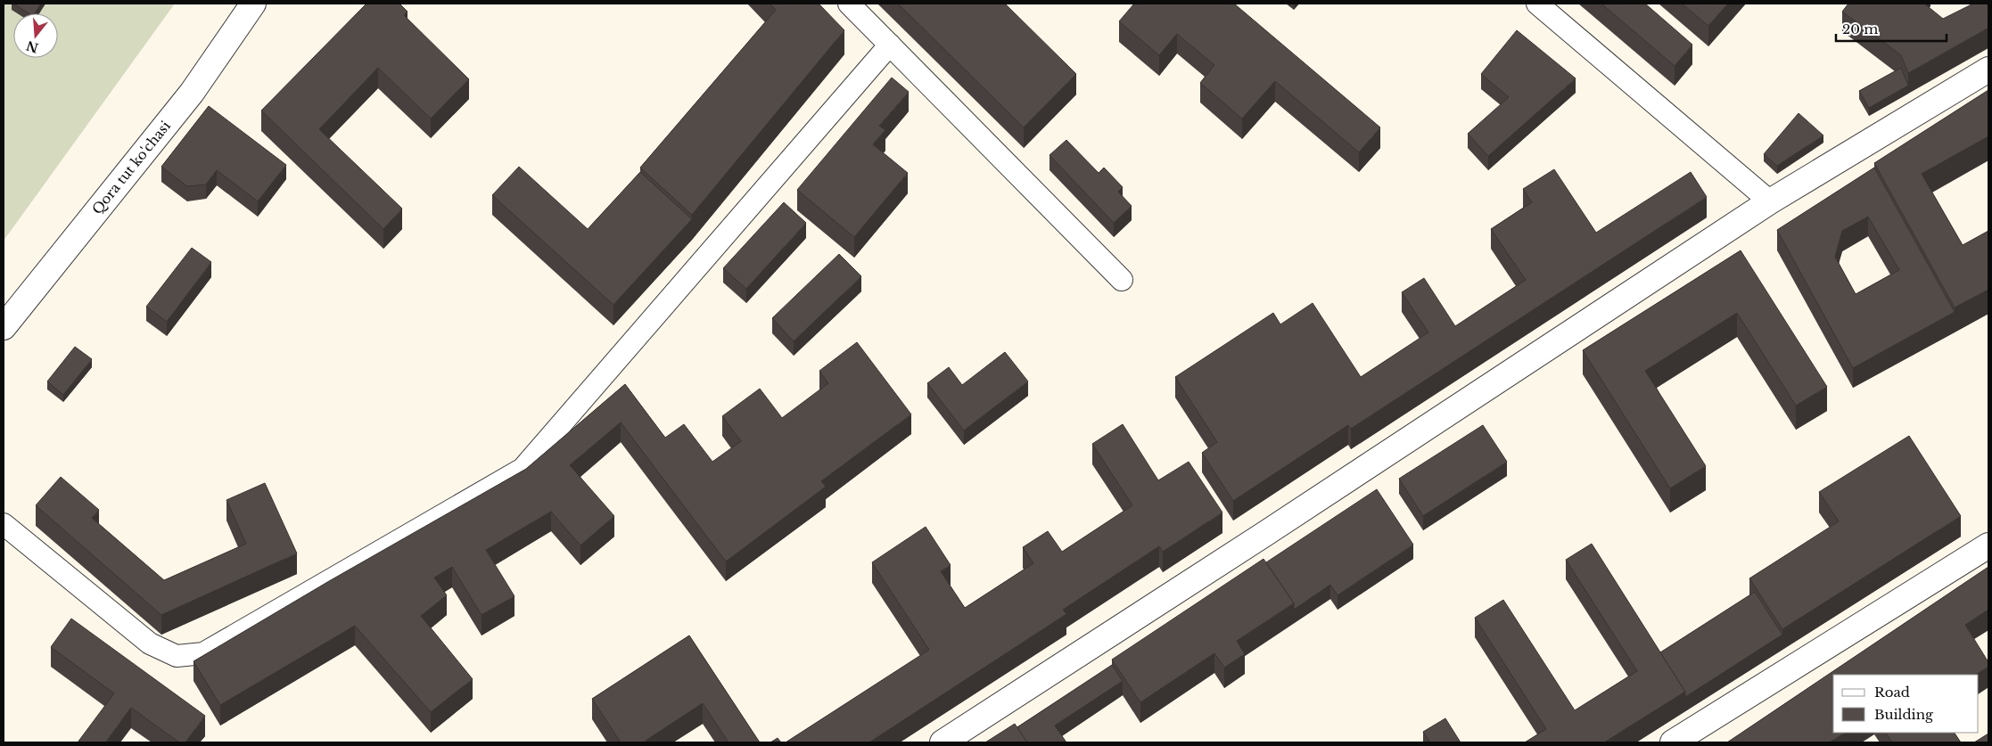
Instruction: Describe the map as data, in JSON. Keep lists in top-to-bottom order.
{
  "streets": {
    "street": ["Qora tut ko'chasi"]
  },
  "legend": ["Road", "Building"],
  "scale_bar": "20 m",
  "north": "bottom"
}
